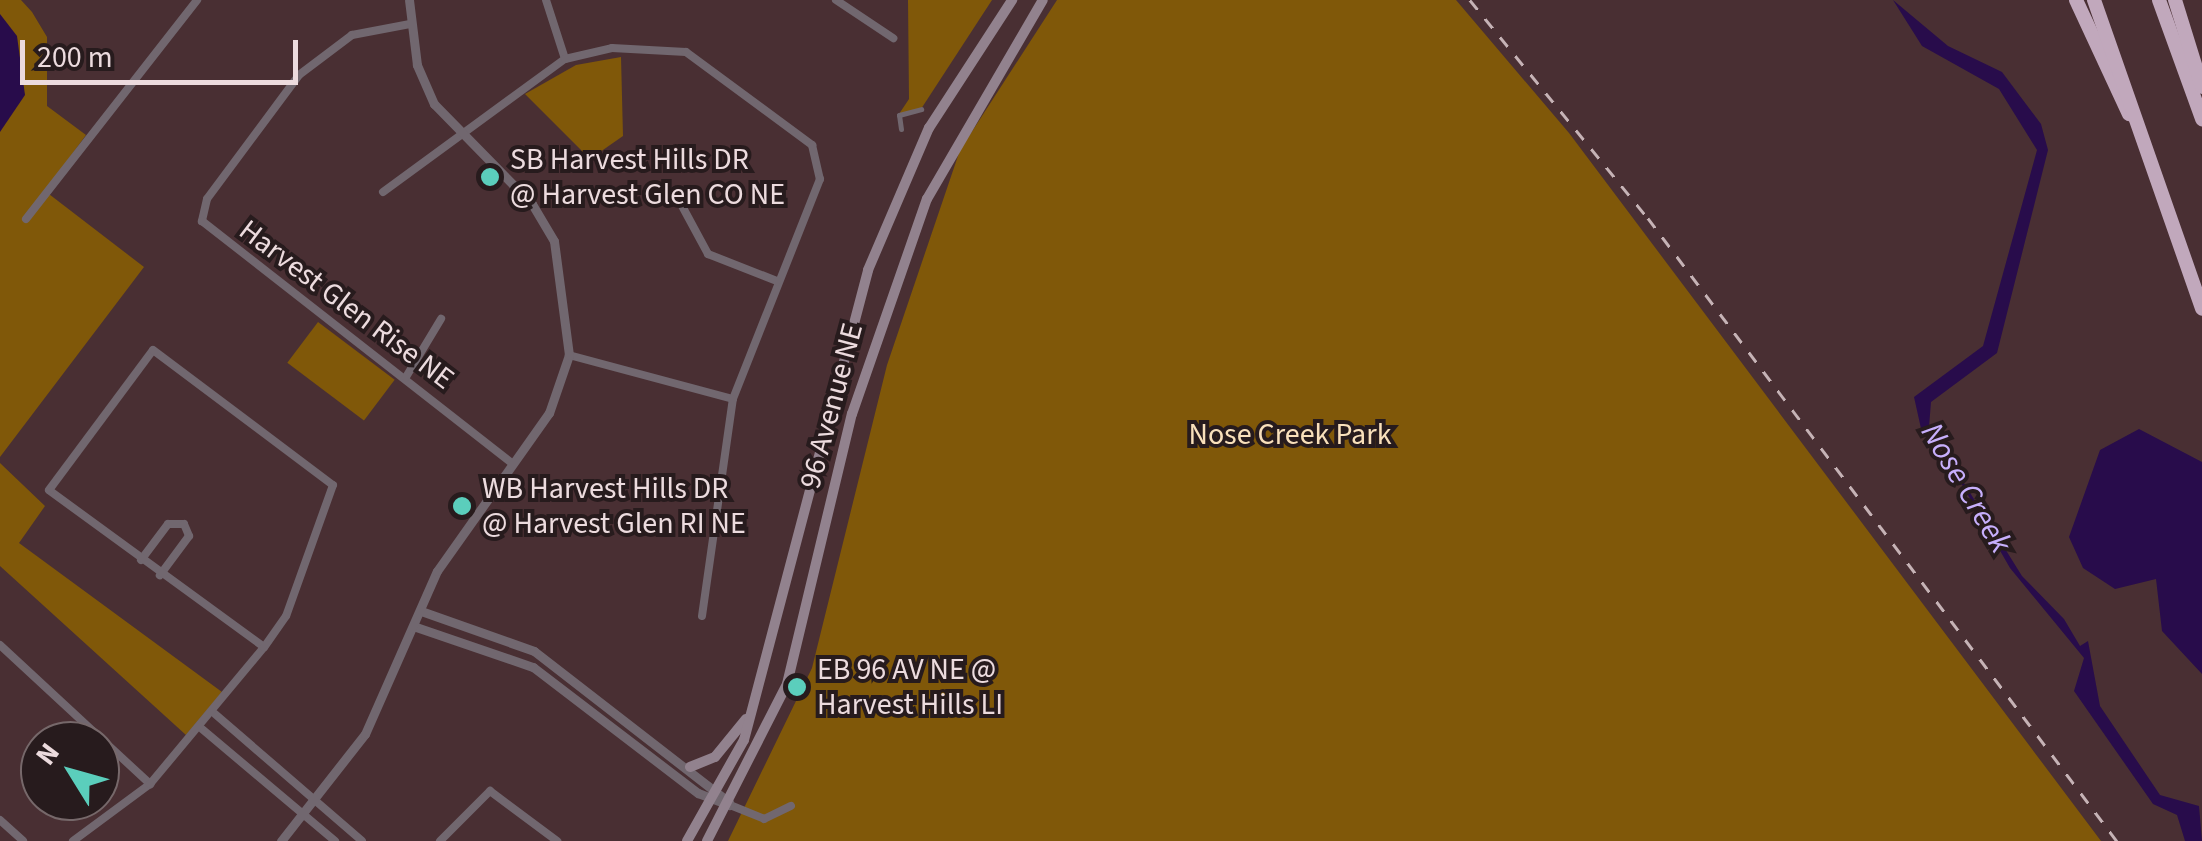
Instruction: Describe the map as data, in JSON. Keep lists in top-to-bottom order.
{
  "streets": {
    "main road": ["96 Avenue NE"],
    "street": ["Harvest Glen Rise NE"]
  },
  "water": ["Nose Creek"],
  "parks": ["Nose Creek Park"],
  "places": ["SB Harvest Hills DR @ Harvest Glen CO NE", "WB Harvest Hills DR @ Harvest Glen RI NE", "EB 96 AV NE @ Harvest Hills LI"],
  "scale_bar": "200 m",
  "north": "top left"
}
